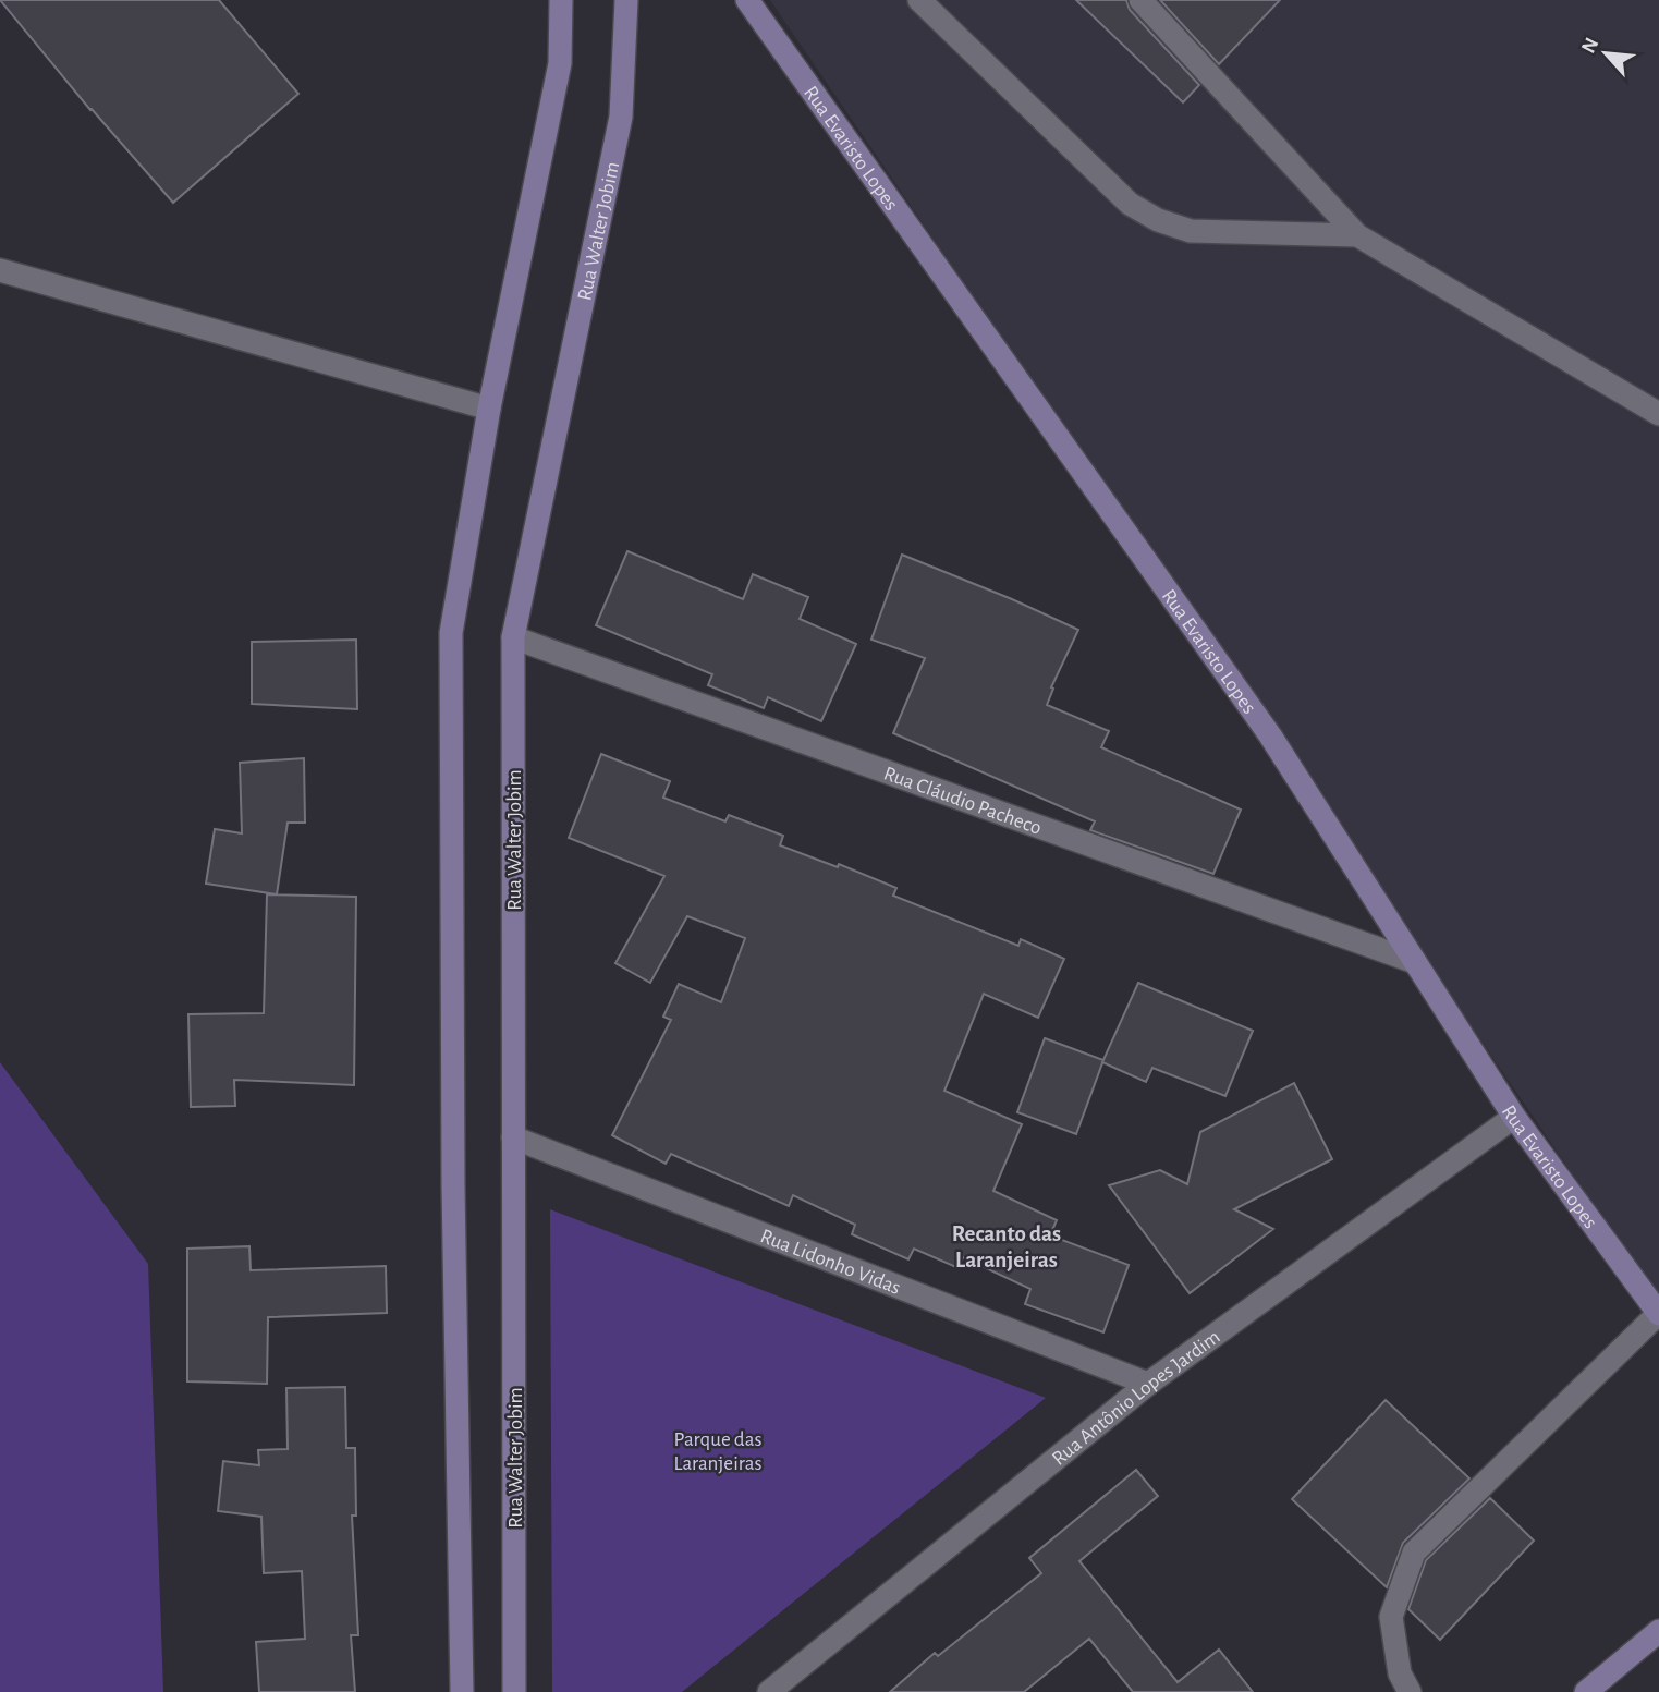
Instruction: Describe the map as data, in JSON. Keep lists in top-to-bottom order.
{
  "streets": {
    "main road": ["Rua Evaristo Lopes", "Rua Walter Jobim"],
    "street": ["Rua Cláudio Pacheco", "Rua Lidonho Vidas", "Rua Antônio Lopes Jardim"]
  },
  "crossings": [
    ["Rua Evaristo Lopes", "Rua Cláudio Pacheco"],
    ["Rua Evaristo Lopes", "Rua Antônio Lopes Jardim"],
    ["Rua Walter Jobim", "Rua Cláudio Pacheco"],
    ["Rua Walter Jobim", "Rua Lidonho Vidas"],
    ["Rua Lidonho Vidas", "Rua Antônio Lopes Jardim"]
  ],
  "districts": ["Recanto das Laranjeiras"],
  "parks": ["Parque das Laranjeiras"],
  "north": "top left"
}
